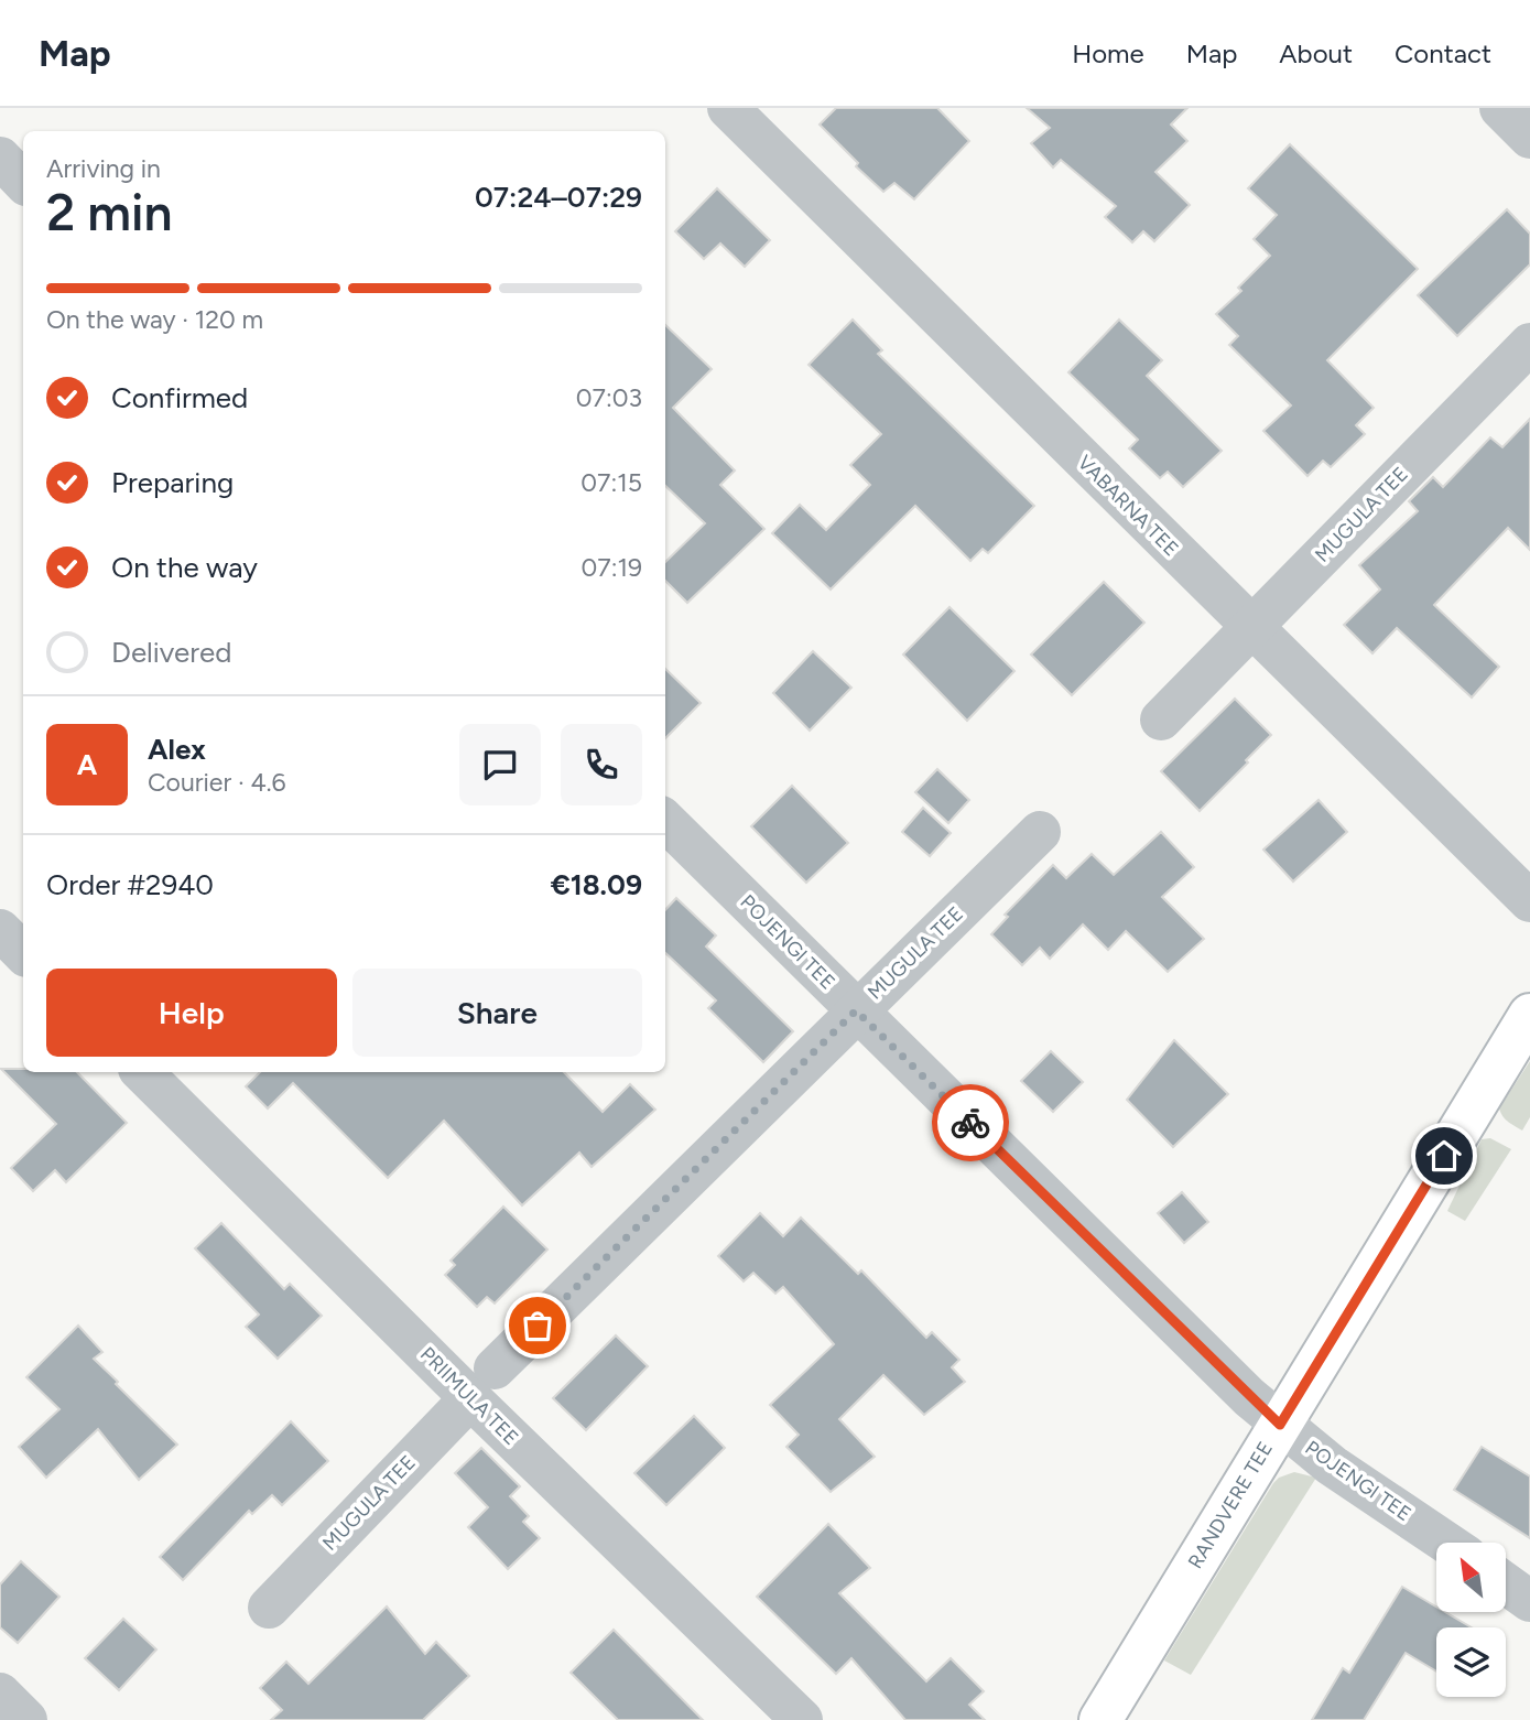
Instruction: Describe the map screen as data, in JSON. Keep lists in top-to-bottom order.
{
  "streets": {
    "main road": ["RANDVERE TEE"],
    "street": [
      "VABARNA TEE",
      "MUGULA TEE",
      "POJENGI TEE",
      "PRIIMULA TEE"
    ]
  },
  "crossings": [
    ["VABARNA TEE", "MUGULA TEE"],
    ["MUGULA TEE", "POJENGI TEE"],
    ["MUGULA TEE", "PRIIMULA TEE"],
    ["POJENGI TEE", "RANDVERE TEE"]
  ],
  "north": "top left",
  "page": {
    "header": "Map",
    "nav": [
      "Home",
      "Map",
      "About",
      "Contact"
    ],
    "heading": ["2 min", "Arriving in", "07:24–07:29"],
    "panel": [
      "Alex",
      "Courier · 4.6",
      "Order #2940",
      "€18.09"
    ],
    "bar": "On the way · 120 m",
    "list": [
      ["Confirmed", "07:03"],
      ["Preparing", "07:15"],
      ["On the way", "07:19"],
      "Delivered"
    ],
    "round": "A",
    "buttons": ["Help", "Share"]
  }
}
